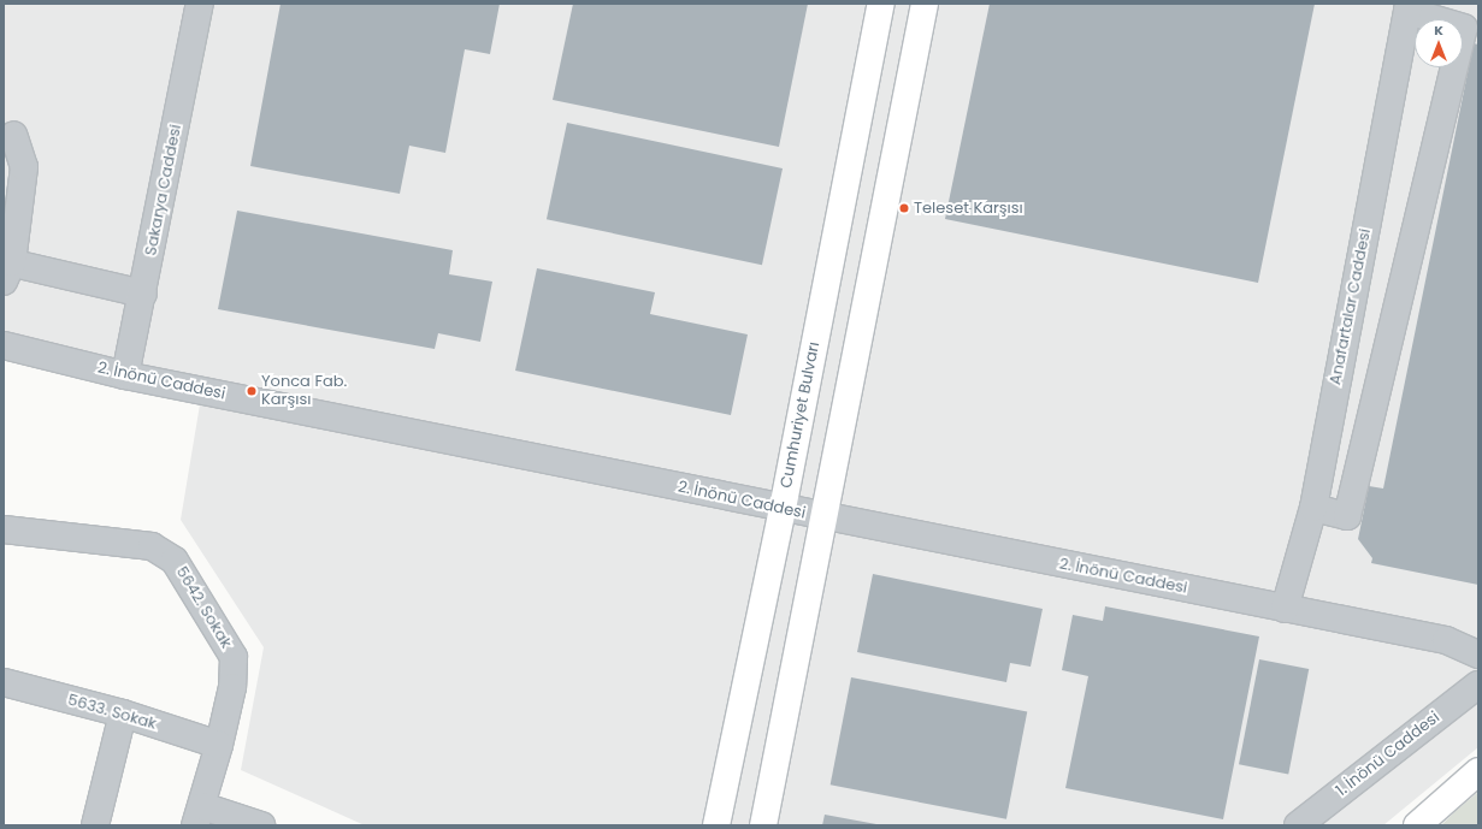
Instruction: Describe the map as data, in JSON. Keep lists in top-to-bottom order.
{
  "streets": {
    "main road": ["Cumhuriyet Bulvarı"],
    "street": [
      "Sakarya Caddesi",
      "Anafartalar Caddesi",
      "2. İnönü Caddesi",
      "5642. Sokak",
      "5633. Sokak",
      "1. İnönü Caddesi"
    ]
  },
  "crossings": [
    ["Sakarya Caddesi", "2. İnönü Caddesi"],
    ["Anafartalar Caddesi", "2. İnönü Caddesi"],
    ["2. İnönü Caddesi", "Cumhuriyet Bulvarı"],
    ["5642. Sokak", "5633. Sokak"]
  ],
  "places": ["Teleset Karşısı", "Yonca Fab. Karşısı"],
  "north": "top"
}
